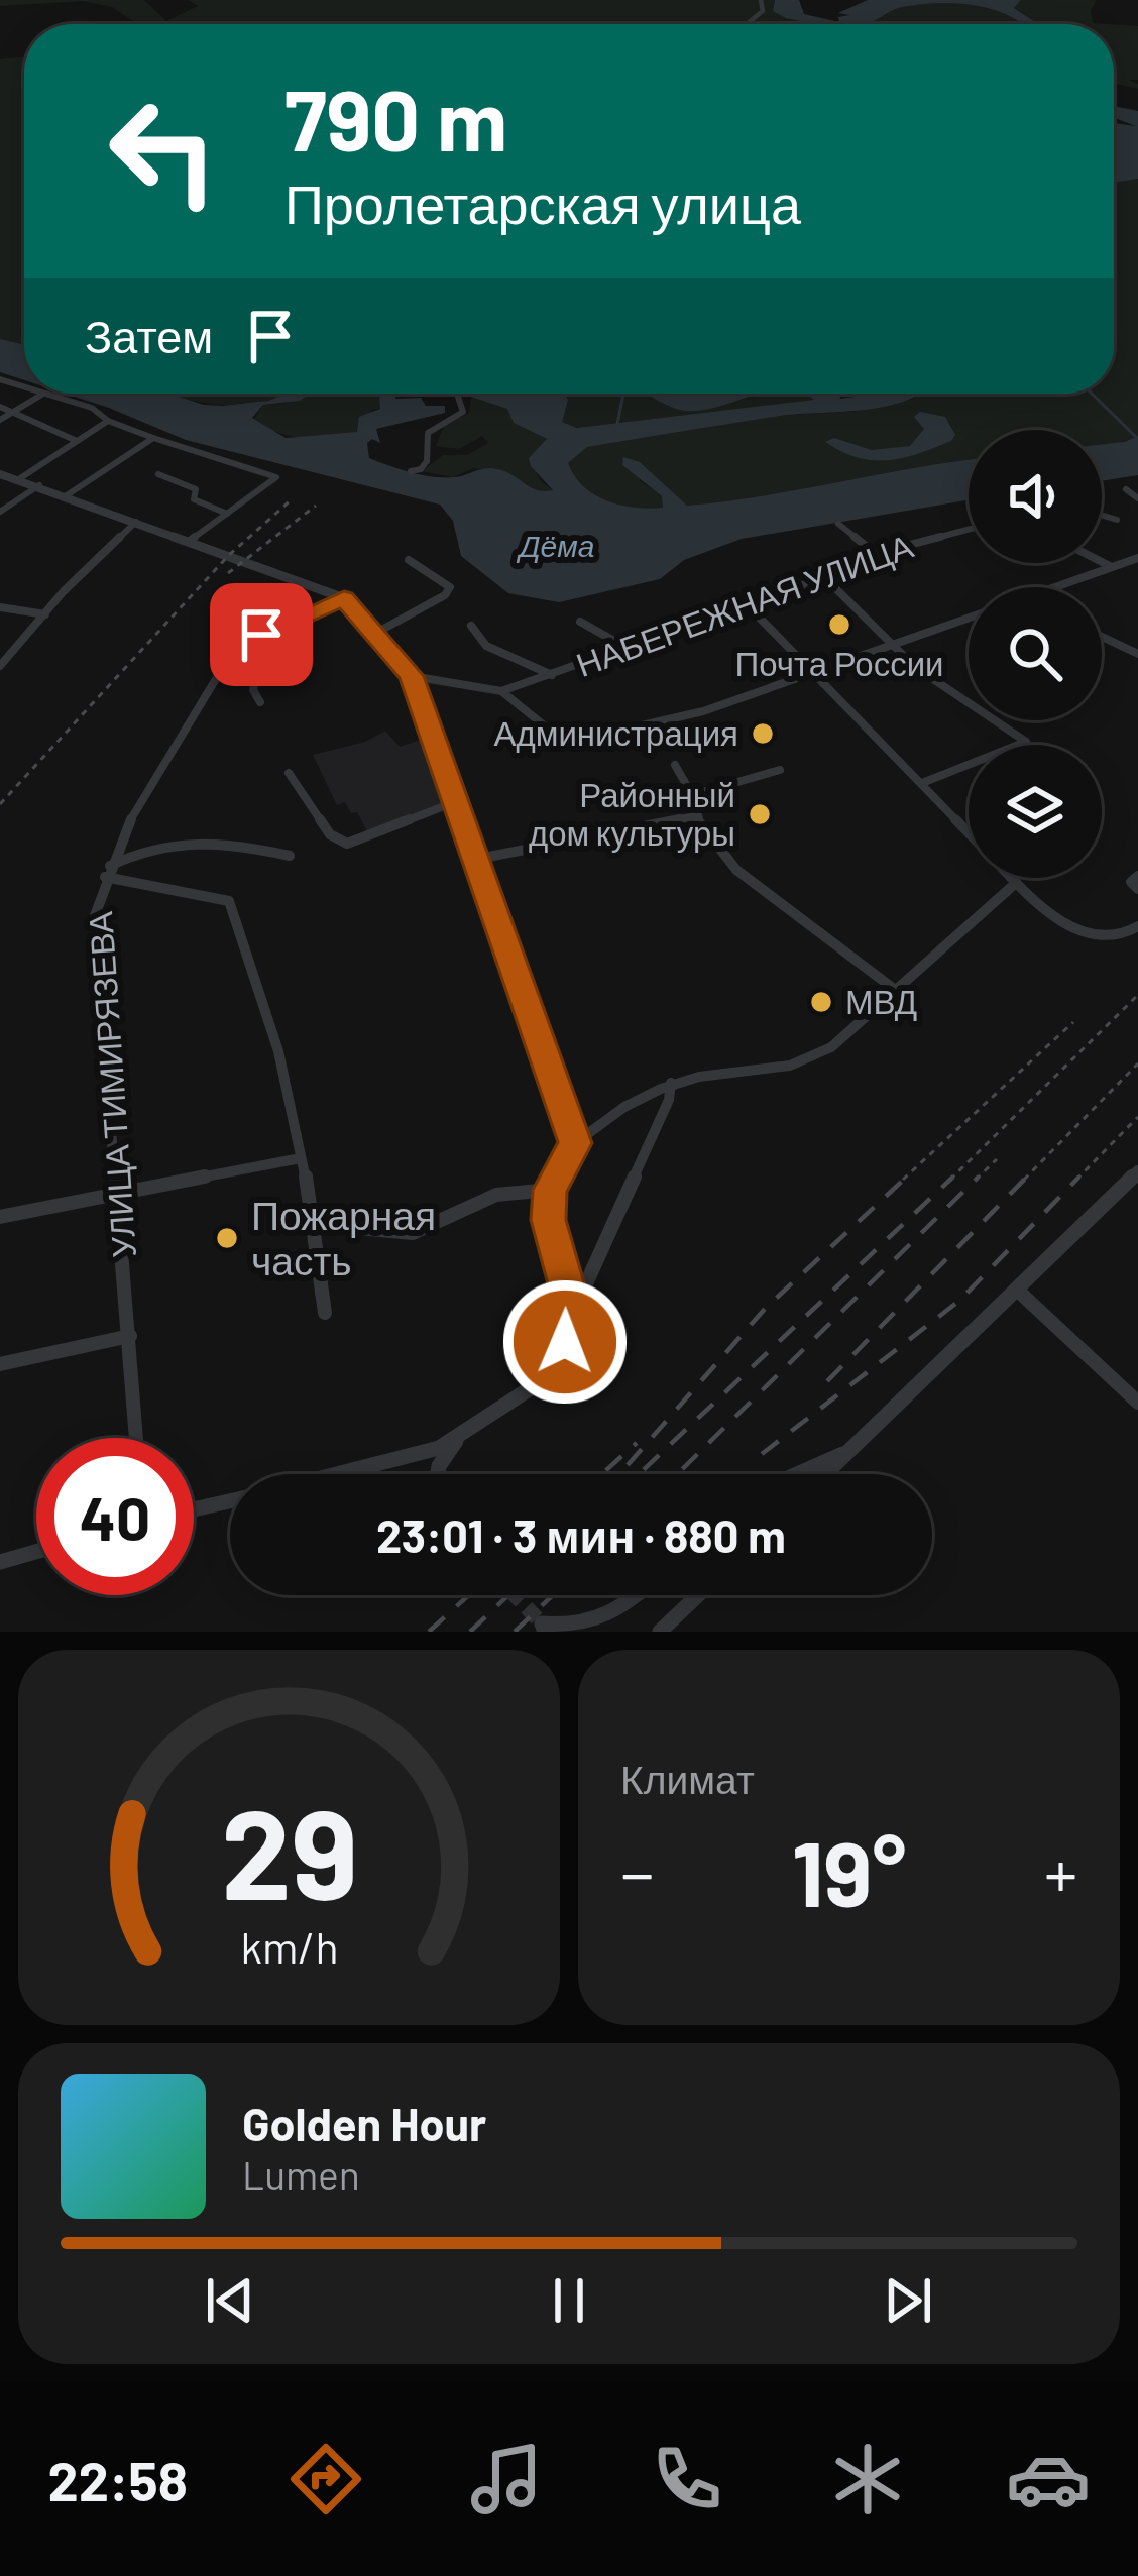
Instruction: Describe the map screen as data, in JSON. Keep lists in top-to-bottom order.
{
  "streets": {
    "street": ["НАБЕРЕЖНАЯ УЛИЦА", "УЛИЦА ТИМИРЯЗЕВА"]
  },
  "water": ["Дёма"],
  "places": [
    "Почта России",
    "Администрация",
    "Районный дом культуры",
    "МВД",
    "Пожарная часть"
  ],
  "page": {
    "turn": ["790 m", "Пролетарская улица"],
    "then": "Затем",
    "limit": "40",
    "trip": "23:01 · 3 мин · 880 m",
    "tile": "Климат",
    "heat": ["−", "19°", "+"],
    "song": ["Golden Hour", "Lumen"],
    "tabs": "22:58",
    "gauge": ["29", "km/h"]
  }
}
